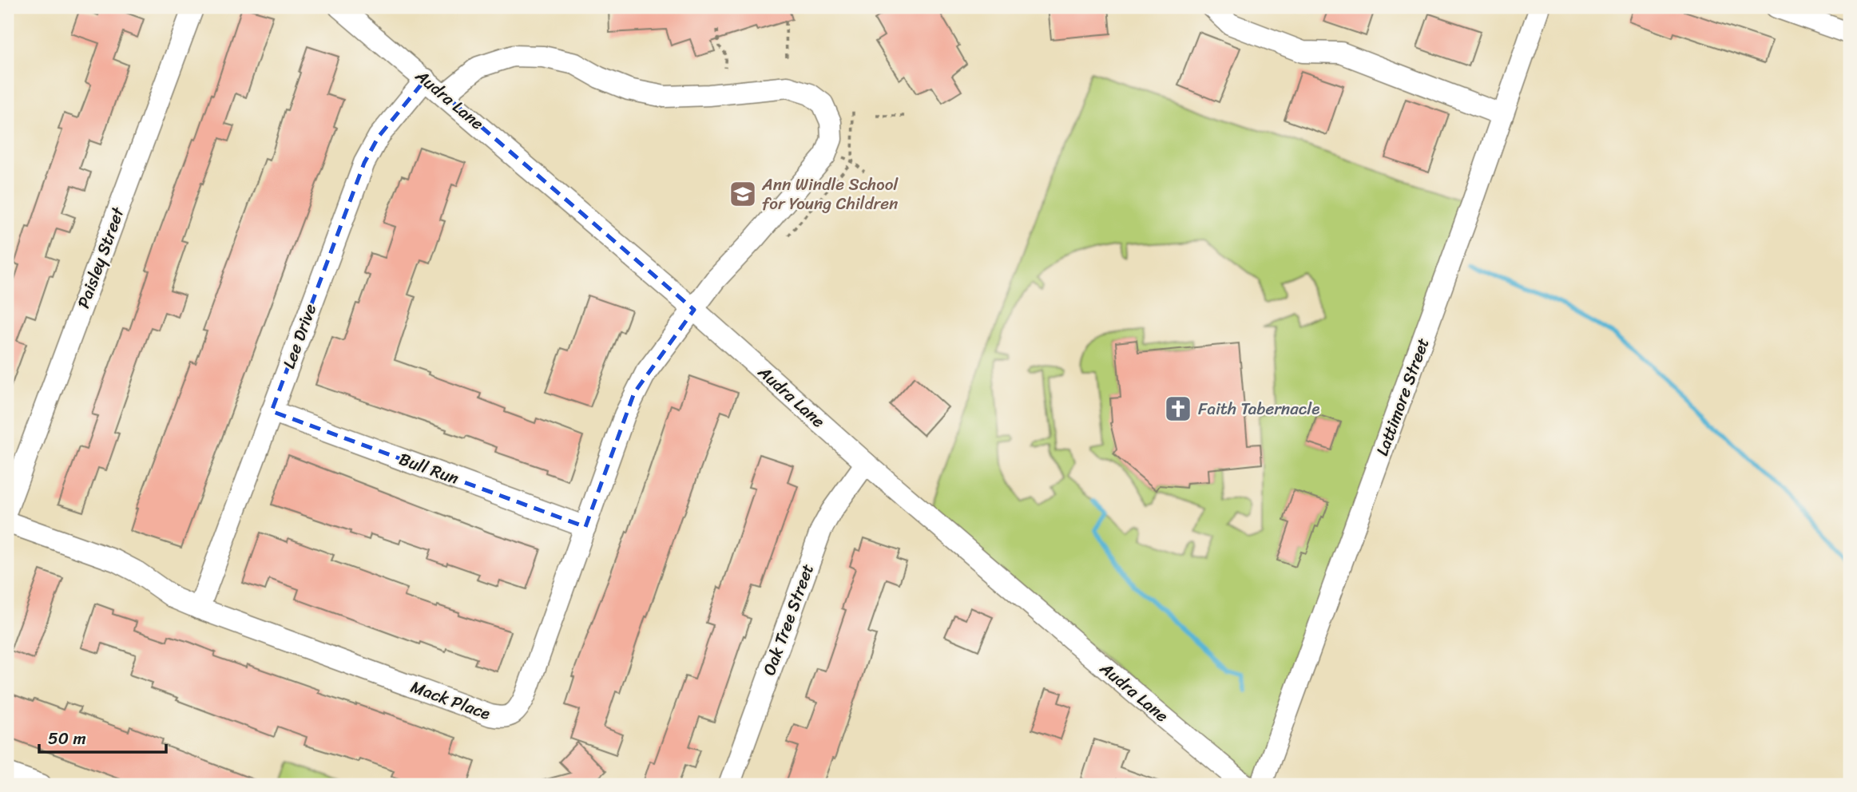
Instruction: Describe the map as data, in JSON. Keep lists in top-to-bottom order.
{
  "streets": {
    "street": [
      "Audra Lane",
      "Paisley Street",
      "Lee Drive",
      "Lattimore Street",
      "Bull Run",
      "Oak Tree Street",
      "Mack Place"
    ]
  },
  "crossings": [
    ["Audra Lane", "Lee Drive"],
    ["Audra Lane", "Oak Tree Street"],
    ["Audra Lane", "Mack Place"],
    ["Lee Drive", "Bull Run"],
    ["Lee Drive", "Mack Place"],
    ["Bull Run", "Mack Place"]
  ],
  "places": {
    "school or university": ["Ann Windle School for Young Children"],
    "church": ["Faith Tabernacle"]
  },
  "scale_bar": "50 m"
}
